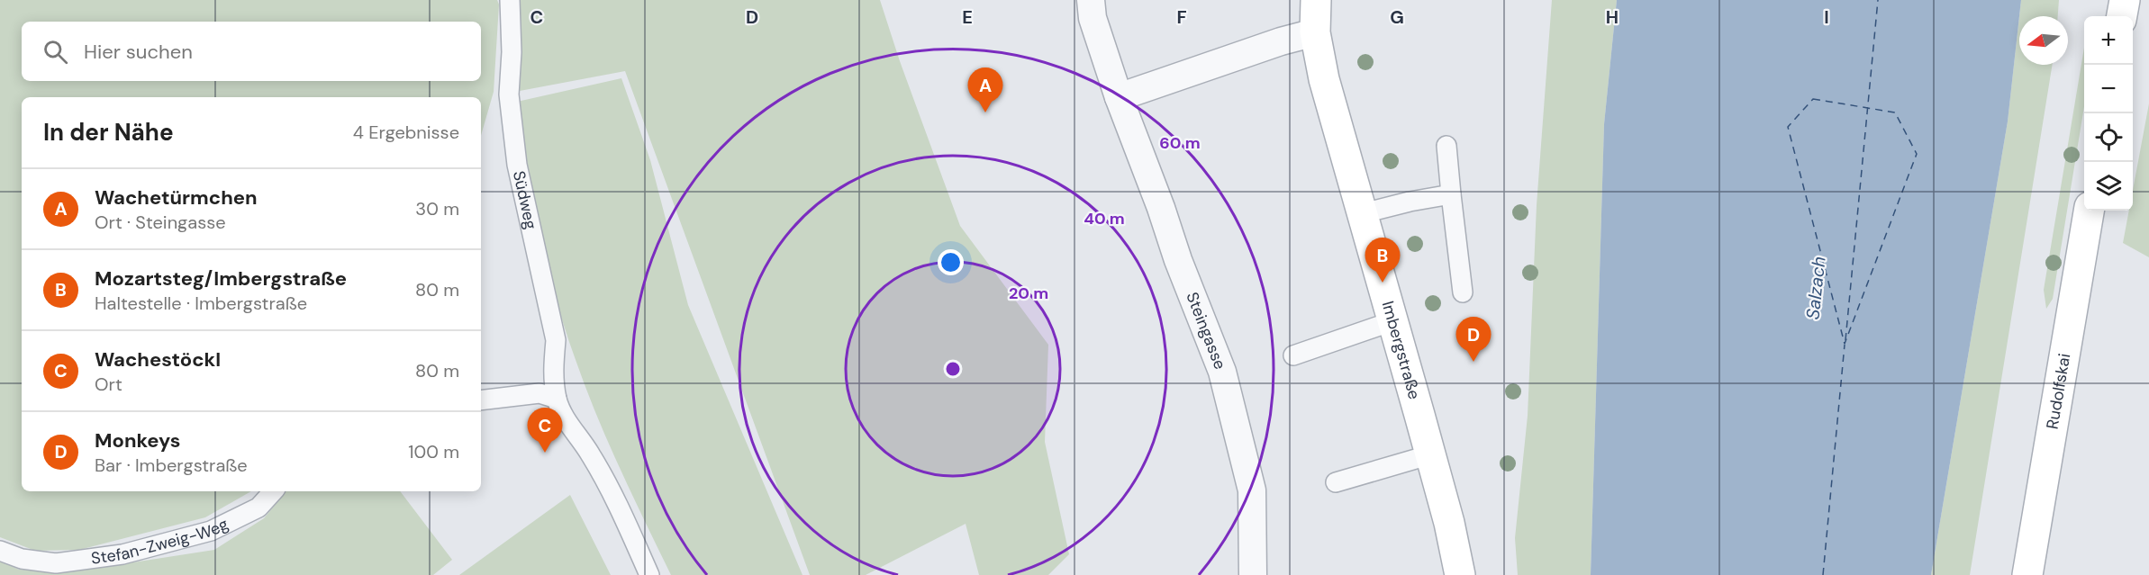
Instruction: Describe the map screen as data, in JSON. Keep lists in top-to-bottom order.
{
  "streets": {
    "main road": ["Imbergstraße", "Rudolfskai"],
    "street": ["Steingasse"],
    "lane": ["Südweg", "Stefan-Zweig-Weg"]
  },
  "water": ["Salzach"],
  "north": "left",
  "page": {
    "map_buttons": ["+", "−"],
    "search": "Hier suchen",
    "pins": [
      "A",
      "B",
      "D",
      "C"
    ],
    "heading": ["In der Nähe", "4 Ergebnisse"],
    "list": [
      {
        "mark": "A",
        "name": "Wachetürmchen",
        "note": "Ort · Steingasse",
        "value": "30 m"
      },
      {
        "mark": "B",
        "name": "Mozartsteg/Imbergstraße",
        "note": "Haltestelle · Imbergstraße",
        "value": "80 m"
      },
      {
        "mark": "C",
        "name": "Wachestöckl",
        "note": "Ort",
        "value": "80 m"
      },
      {
        "mark": "D",
        "name": "Monkeys",
        "note": "Bar · Imbergstraße",
        "value": "100 m"
      }
    ]
  },
  "grid": {
    "columns": [
      "C",
      "D",
      "E",
      "F",
      "G",
      "H",
      "I"
    ]
  },
  "rings": ["60 m", "40 m", "20 m"]
}
